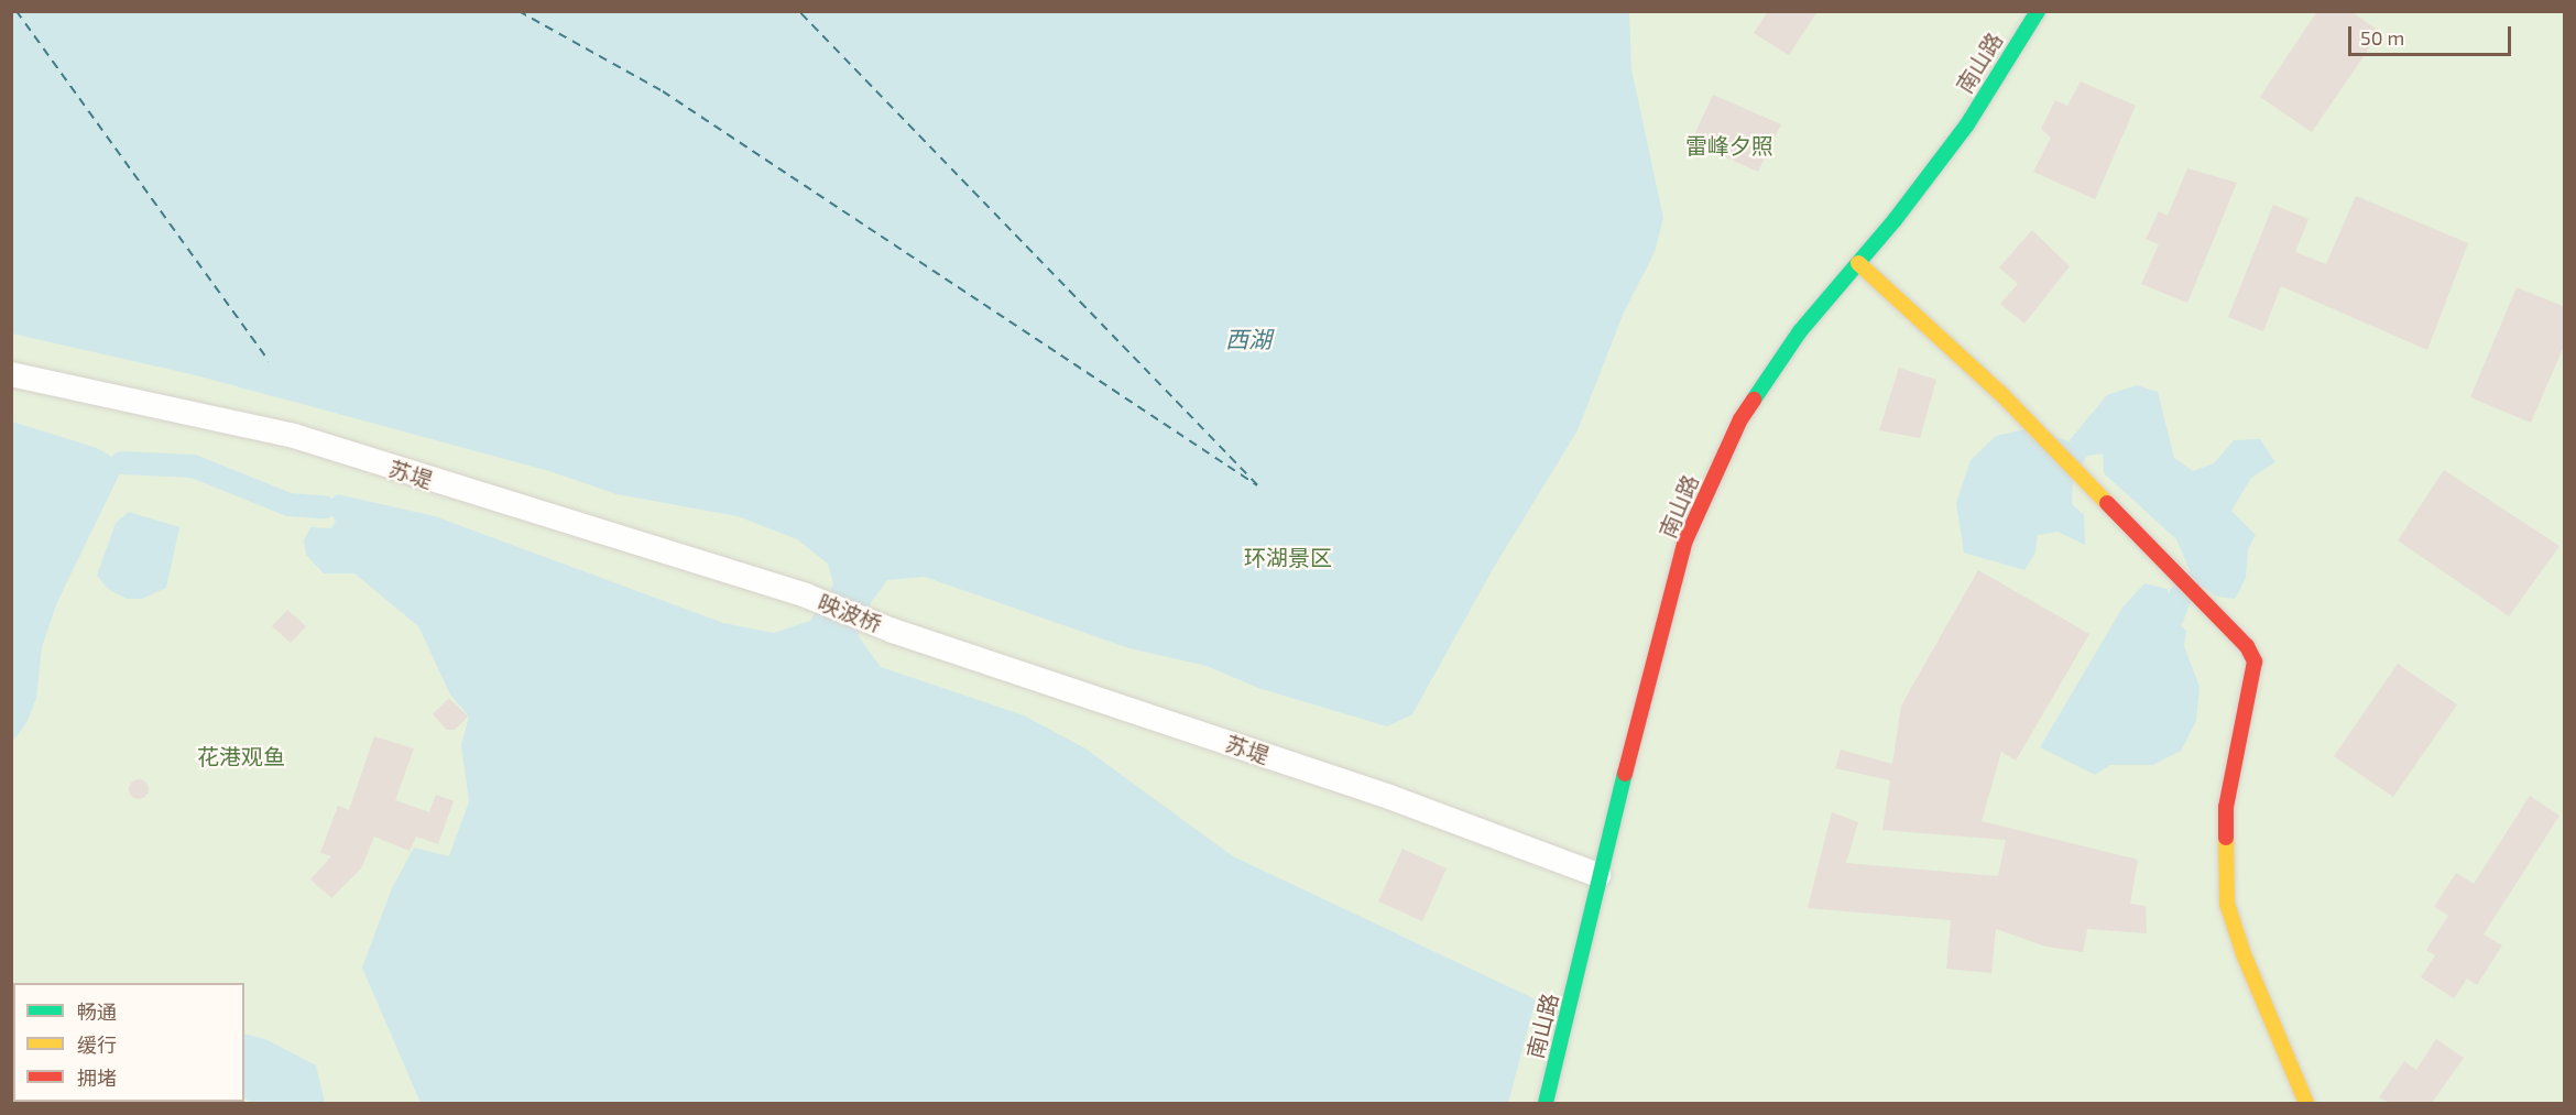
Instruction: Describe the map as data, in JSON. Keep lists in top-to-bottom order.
{
  "streets": {
    "main road": ["南山路"],
    "street": ["苏堤", "映波桥"]
  },
  "crossings": [
    ["南山路", "苏堤"],
    ["苏堤", "映波桥"]
  ],
  "water": ["西湖"],
  "parks": ["雷峰夕照", "环湖景区", "花港观鱼"],
  "legend": ["畅通", "缓行", "拥堵"],
  "scale_bar": "50 m"
}
